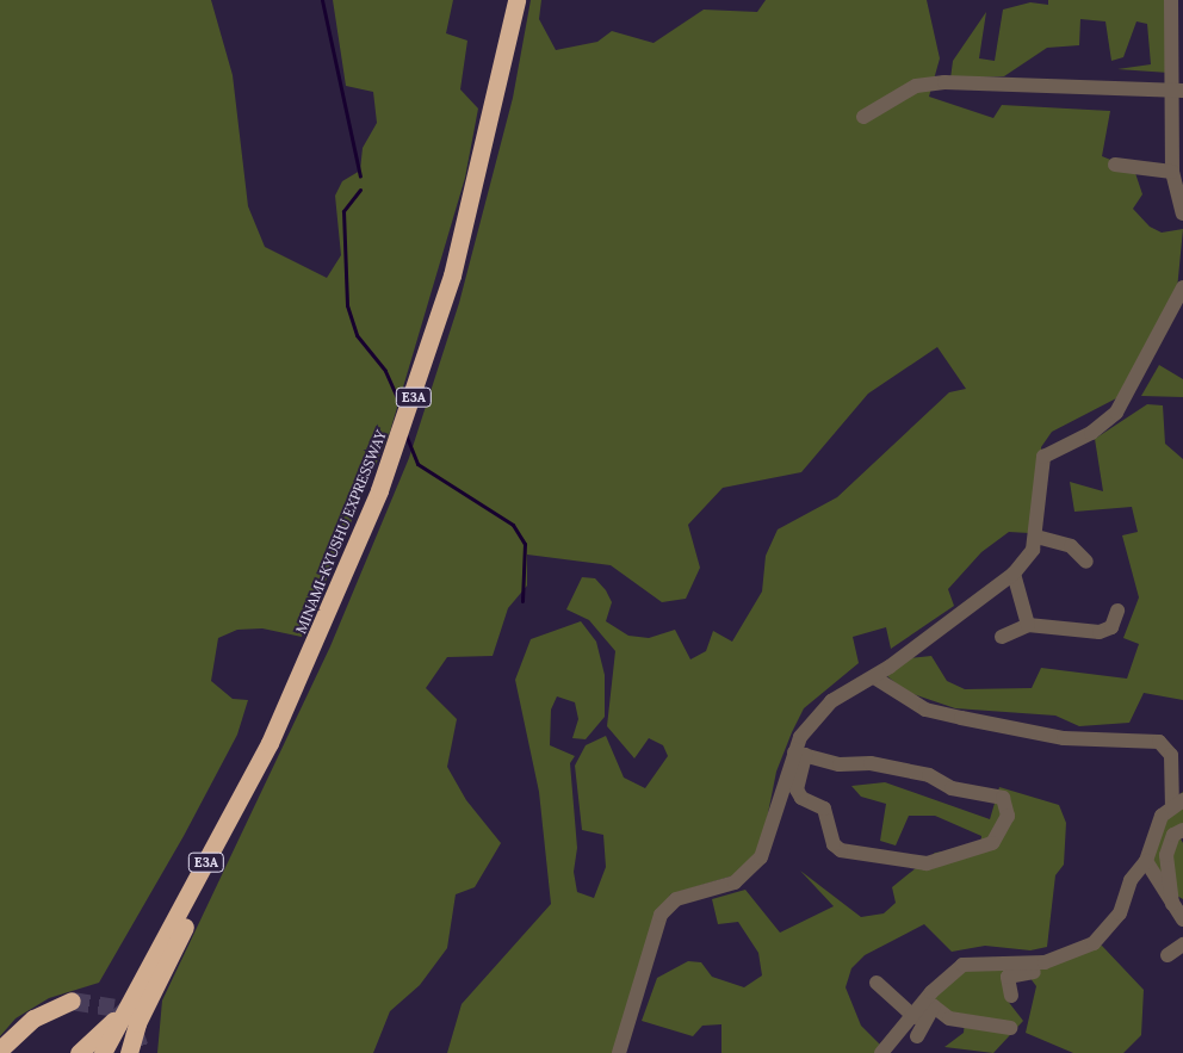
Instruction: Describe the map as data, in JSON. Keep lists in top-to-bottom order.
{
  "streets": {
    "highway": ["E3A", "MINAMI-KYUSHU EXPRESSWAY"]
  }
}
